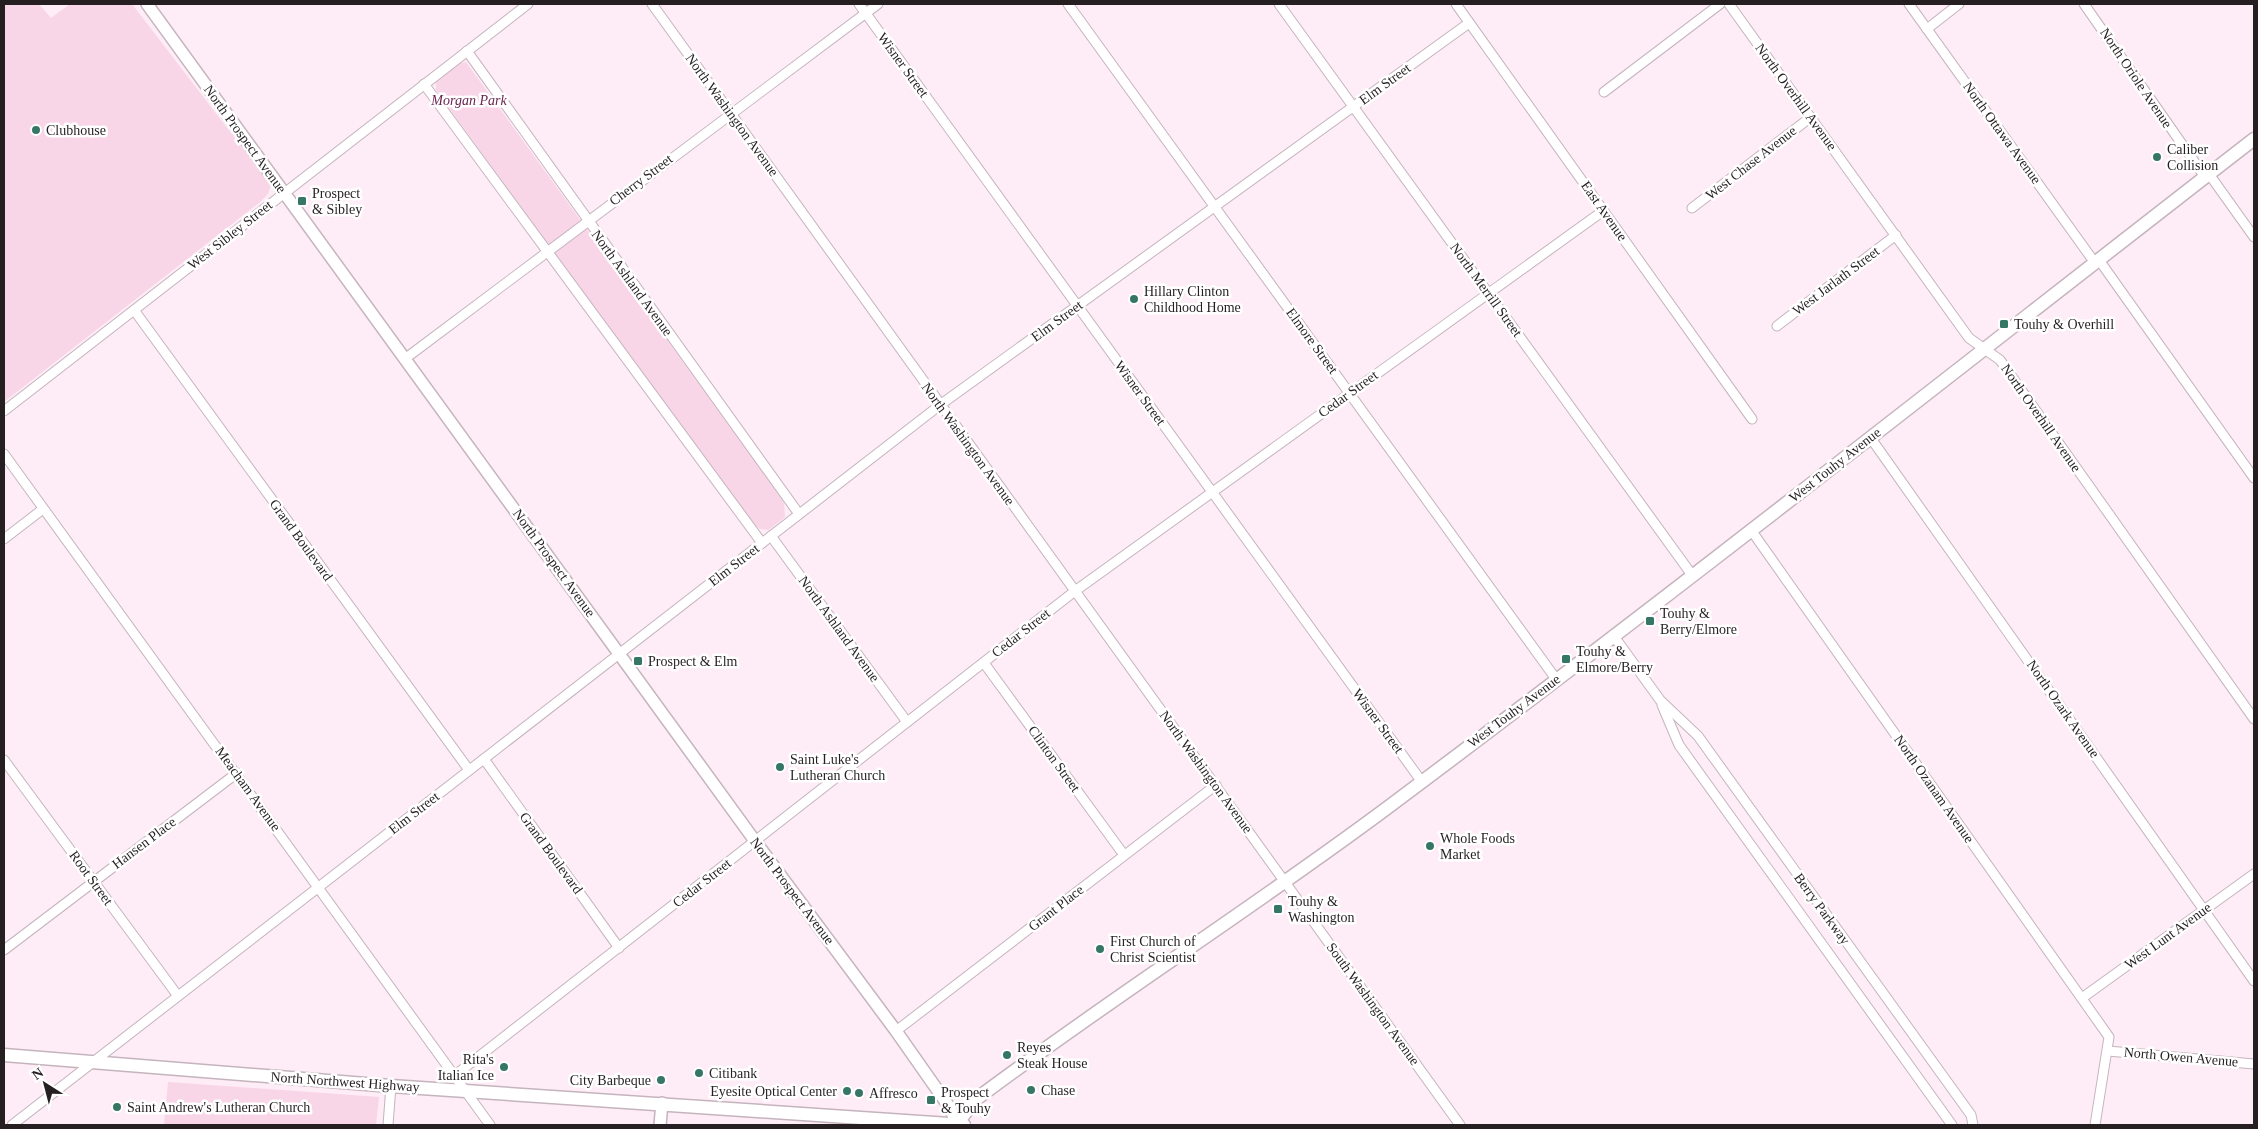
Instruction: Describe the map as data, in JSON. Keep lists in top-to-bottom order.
{
  "streets": {
    "main road": ["West Touhy Avenue", "North Northwest Highway"],
    "street": [
      "Wisner Street",
      "North Oriole Avenue",
      "Elm Street",
      "North Overhill Avenue",
      "North Washington Avenue",
      "North Ottawa Avenue",
      "North Prospect Avenue",
      "West Chase Avenue",
      "Cherry Street",
      "East Avenue",
      "West Sibley Street",
      "West Jarlath Street",
      "North Ashland Avenue",
      "North Merrill Street",
      "Elmore Street",
      "Cedar Street",
      "Grand Boulevard",
      "North Ozark Avenue",
      "Clinton Street",
      "Meacham Avenue",
      "North Ozanam Avenue",
      "Hansen Place",
      "Root Street",
      "Grant Place",
      "Berry Parkway",
      "West Lunt Avenue",
      "South Washington Avenue",
      "North Owen Avenue"
    ]
  },
  "crossings": [
    ["Wisner Street", "Elm Street"],
    ["Wisner Street", "Cherry Street"],
    ["Wisner Street", "Cedar Street"],
    ["Wisner Street", "West Touhy Avenue"],
    ["North Oriole Avenue", "West Touhy Avenue"],
    ["Elm Street", "North Washington Avenue"],
    ["Elm Street", "North Prospect Avenue"],
    ["Elm Street", "East Avenue"],
    ["Elm Street", "North Ashland Avenue"],
    ["Elm Street", "North Merrill Street"],
    ["Elm Street", "Elmore Street"],
    ["Elm Street", "Grand Boulevard"],
    ["Elm Street", "Meacham Avenue"],
    ["Elm Street", "Root Street"],
    ["Elm Street", "North Northwest Highway"],
    ["North Overhill Avenue", "West Chase Avenue"],
    ["North Overhill Avenue", "West Jarlath Street"],
    ["North Overhill Avenue", "West Touhy Avenue"],
    ["North Washington Avenue", "Cherry Street"],
    ["North Washington Avenue", "Cedar Street"],
    ["North Washington Avenue", "West Touhy Avenue"],
    ["North Washington Avenue", "Grant Place"],
    ["North Washington Avenue", "South Washington Avenue"],
    ["North Ottawa Avenue", "West Touhy Avenue"],
    ["North Prospect Avenue", "Cherry Street"],
    ["North Prospect Avenue", "West Sibley Street"],
    ["North Prospect Avenue", "Cedar Street"],
    ["North Prospect Avenue", "West Touhy Avenue"],
    ["North Prospect Avenue", "Grant Place"],
    ["North Prospect Avenue", "North Northwest Highway"],
    ["Cherry Street", "North Ashland Avenue"],
    ["East Avenue", "Cedar Street"],
    ["West Sibley Street", "North Ashland Avenue"],
    ["West Sibley Street", "Grand Boulevard"],
    ["North Ashland Avenue", "Cedar Street"],
    ["North Merrill Street", "Cedar Street"],
    ["North Merrill Street", "West Touhy Avenue"],
    ["Elmore Street", "Cedar Street"],
    ["Elmore Street", "West Touhy Avenue"],
    ["Cedar Street", "Grand Boulevard"],
    ["Cedar Street", "Clinton Street"],
    ["Cedar Street", "Meacham Avenue"],
    ["West Touhy Avenue", "North Ozark Avenue"],
    ["West Touhy Avenue", "North Ozanam Avenue"],
    ["West Touhy Avenue", "Berry Parkway"],
    ["West Touhy Avenue", "South Washington Avenue"],
    ["West Touhy Avenue", "North Northwest Highway"],
    ["North Ozark Avenue", "West Lunt Avenue"],
    ["Clinton Street", "Grant Place"],
    ["Meacham Avenue", "Hansen Place"],
    ["Meacham Avenue", "North Northwest Highway"],
    ["North Ozanam Avenue", "West Lunt Avenue"],
    ["North Ozanam Avenue", "North Owen Avenue"],
    ["Hansen Place", "Root Street"]
  ],
  "parks": ["Morgan Park"],
  "places": {
    "other": [
      "Clubhouse",
      "Caliber Collision",
      "Hillary Clinton Childhood Home",
      "Saint Luke's Lutheran Church",
      "Whole Foods Market",
      "First Church of Christ Scientist",
      "Reyes Steak House",
      "Rita's Italian Ice",
      "Citibank",
      "City Barbeque",
      "Chase",
      "Eyesite Optical Center",
      "Affresco",
      "Saint Andrew's Lutheran Church"
    ],
    "transit": [
      "Prospect & Sibley",
      "Touhy & Overhill",
      "Touhy & Berry/Elmore",
      "Touhy & Elmore/Berry",
      "Prospect & Elm",
      "Touhy & Washington",
      "Prospect & Touhy"
    ]
  },
  "north": "top left"
}
